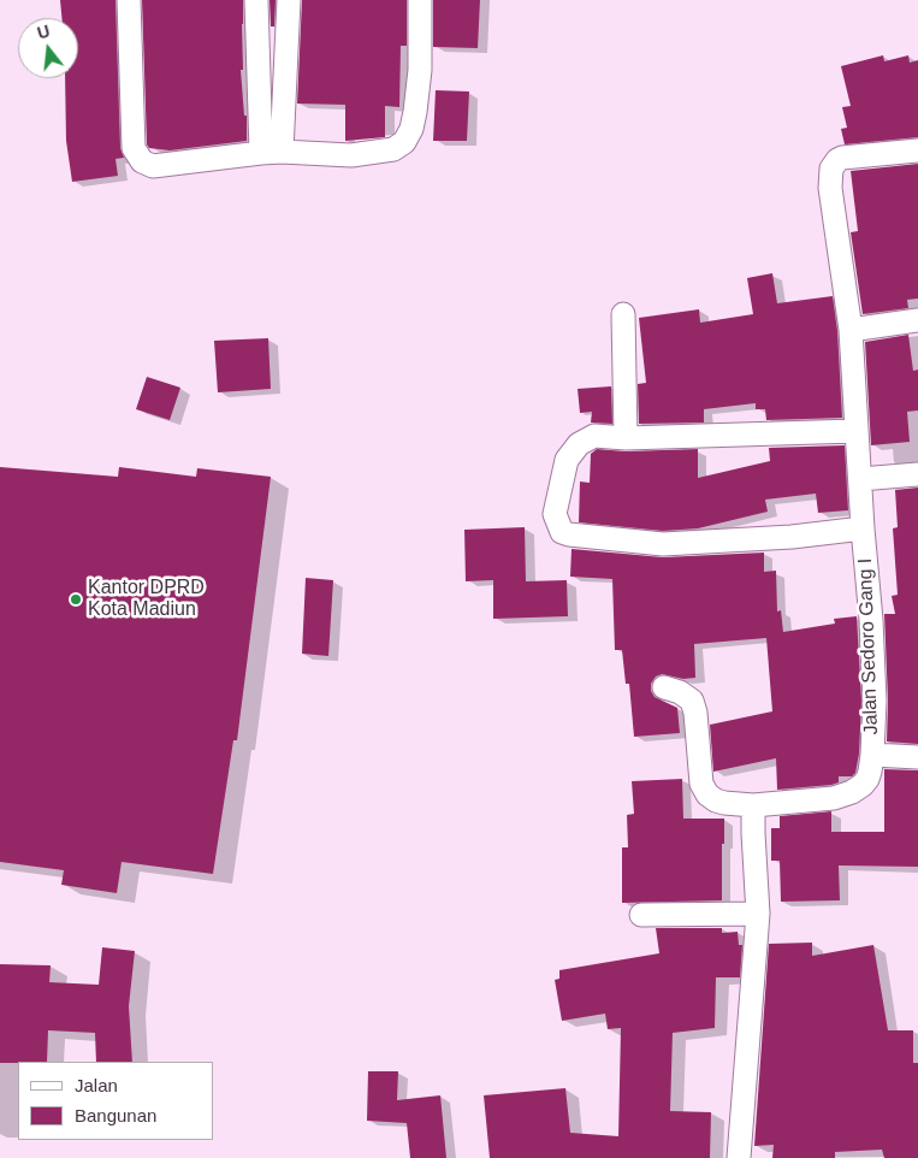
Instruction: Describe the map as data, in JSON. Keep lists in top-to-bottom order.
{
  "streets": {
    "street": ["Jalan Sedoro Gang I"]
  },
  "places": ["Kantor DPRD Kota Madiun"],
  "legend": ["Jalan", "Bangunan"],
  "north": "top"
}
